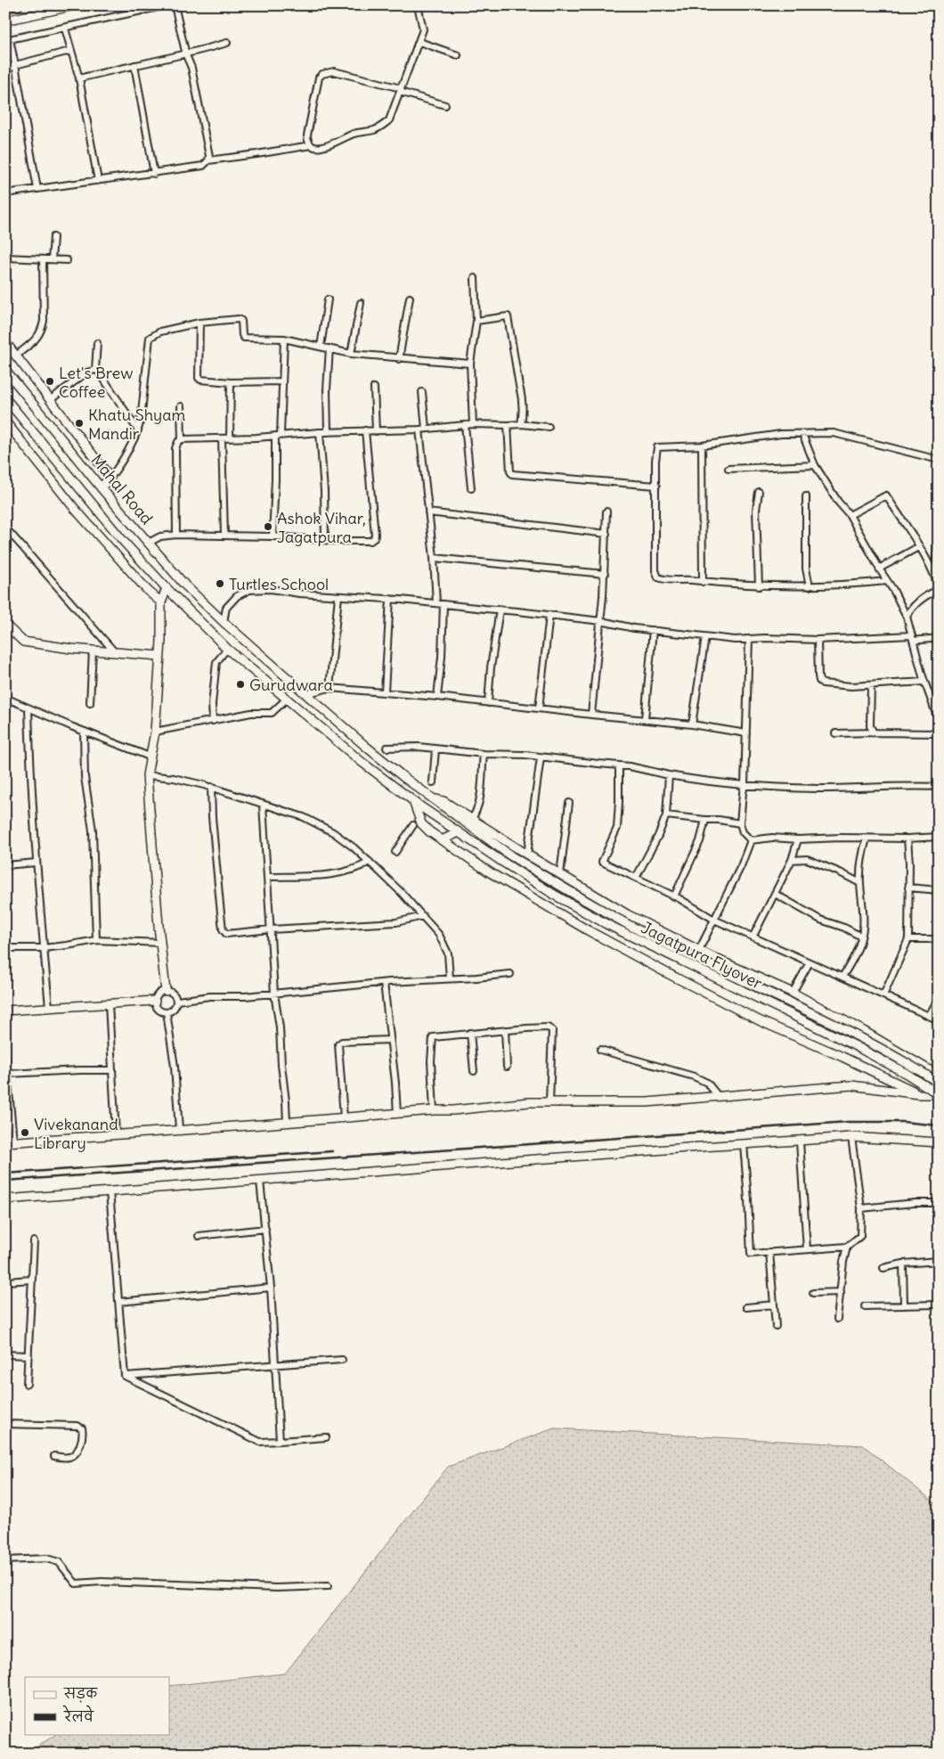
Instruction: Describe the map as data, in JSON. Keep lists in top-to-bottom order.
{
  "streets": {
    "main road": ["Mahal Road", "Jagatpura Flyover"]
  },
  "crossings": [
    ["Mahal Road", "Jagatpura Flyover"]
  ],
  "places": [
    "Let's Brew Coffee",
    "Khatu Shyam Mandir",
    "Ashok Vihar, Jagatpura",
    "Turtles School",
    "Gurudwara",
    "Vivekanand Library"
  ],
  "legend": ["सड़क", "रेलवे"]
}
